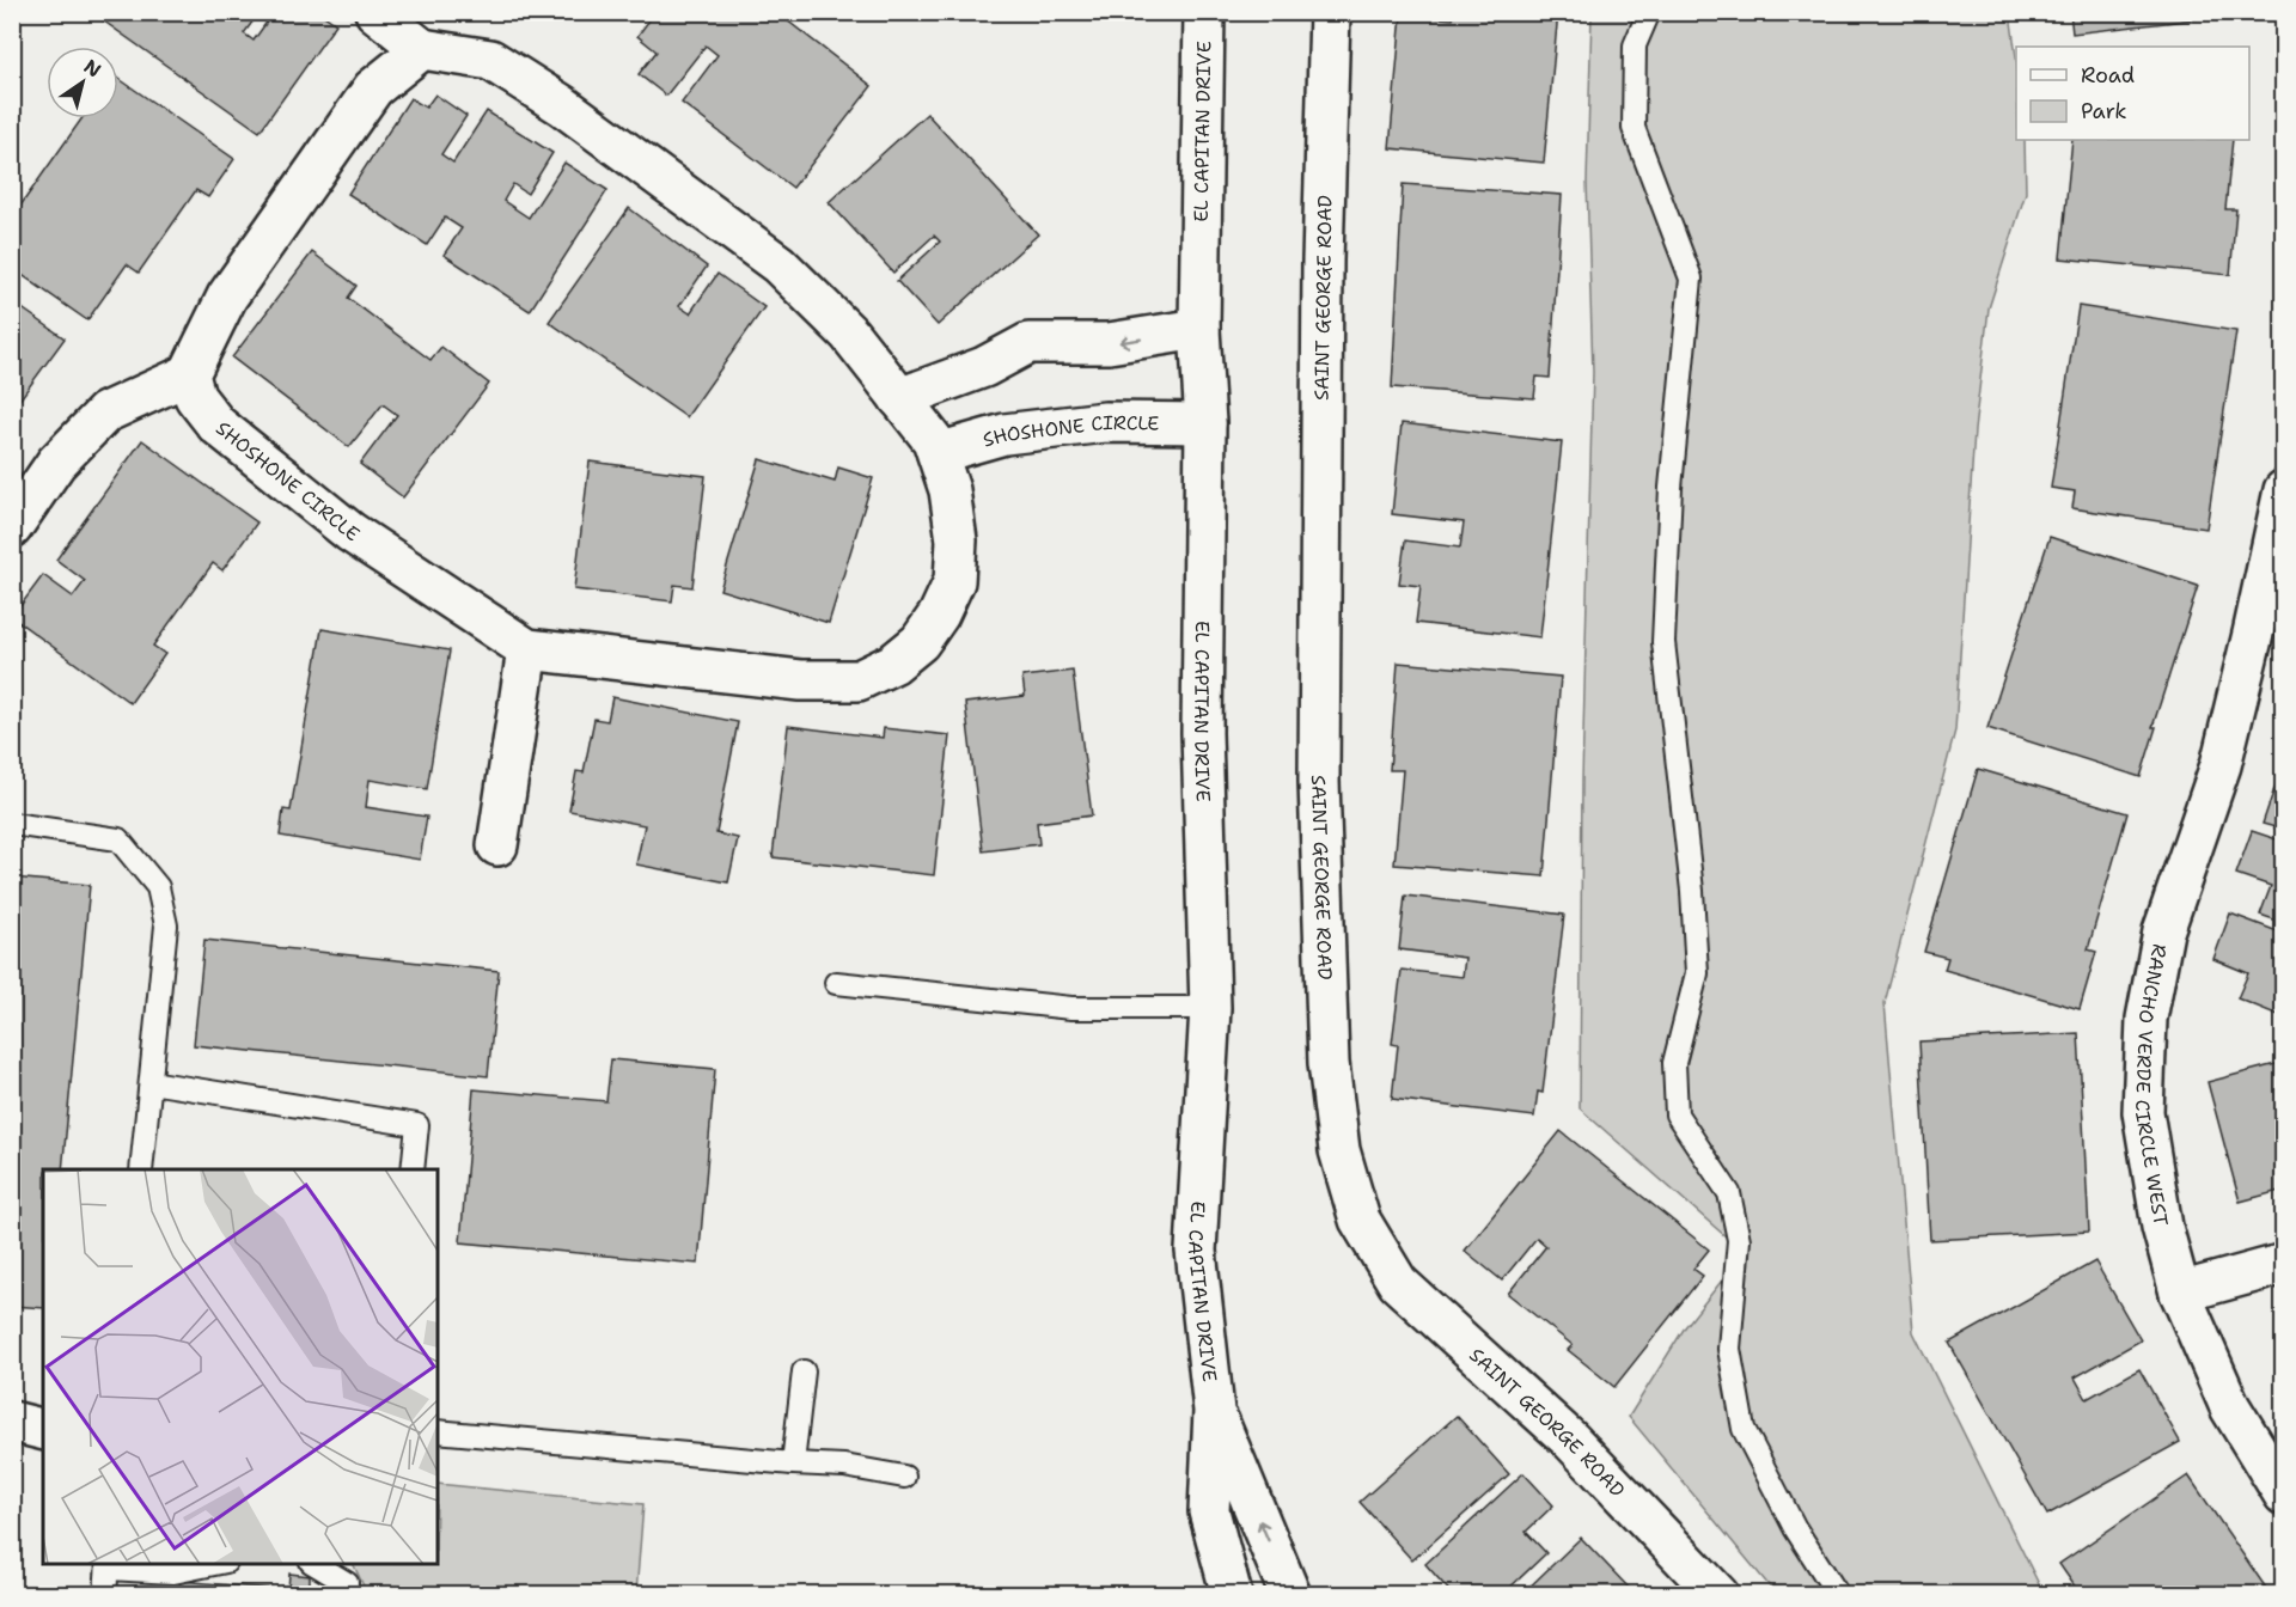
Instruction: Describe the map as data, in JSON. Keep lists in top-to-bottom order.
{
  "streets": {
    "street": [
      "EL CAPITAN DRIVE",
      "SAINT GEORGE ROAD",
      "SHOSHONE CIRCLE",
      "RANCHO VERDE CIRCLE WEST"
    ]
  },
  "crossings": [
    ["EL CAPITAN DRIVE", "SHOSHONE CIRCLE"]
  ],
  "legend": ["Road", "Park"],
  "north": "top right"
}
